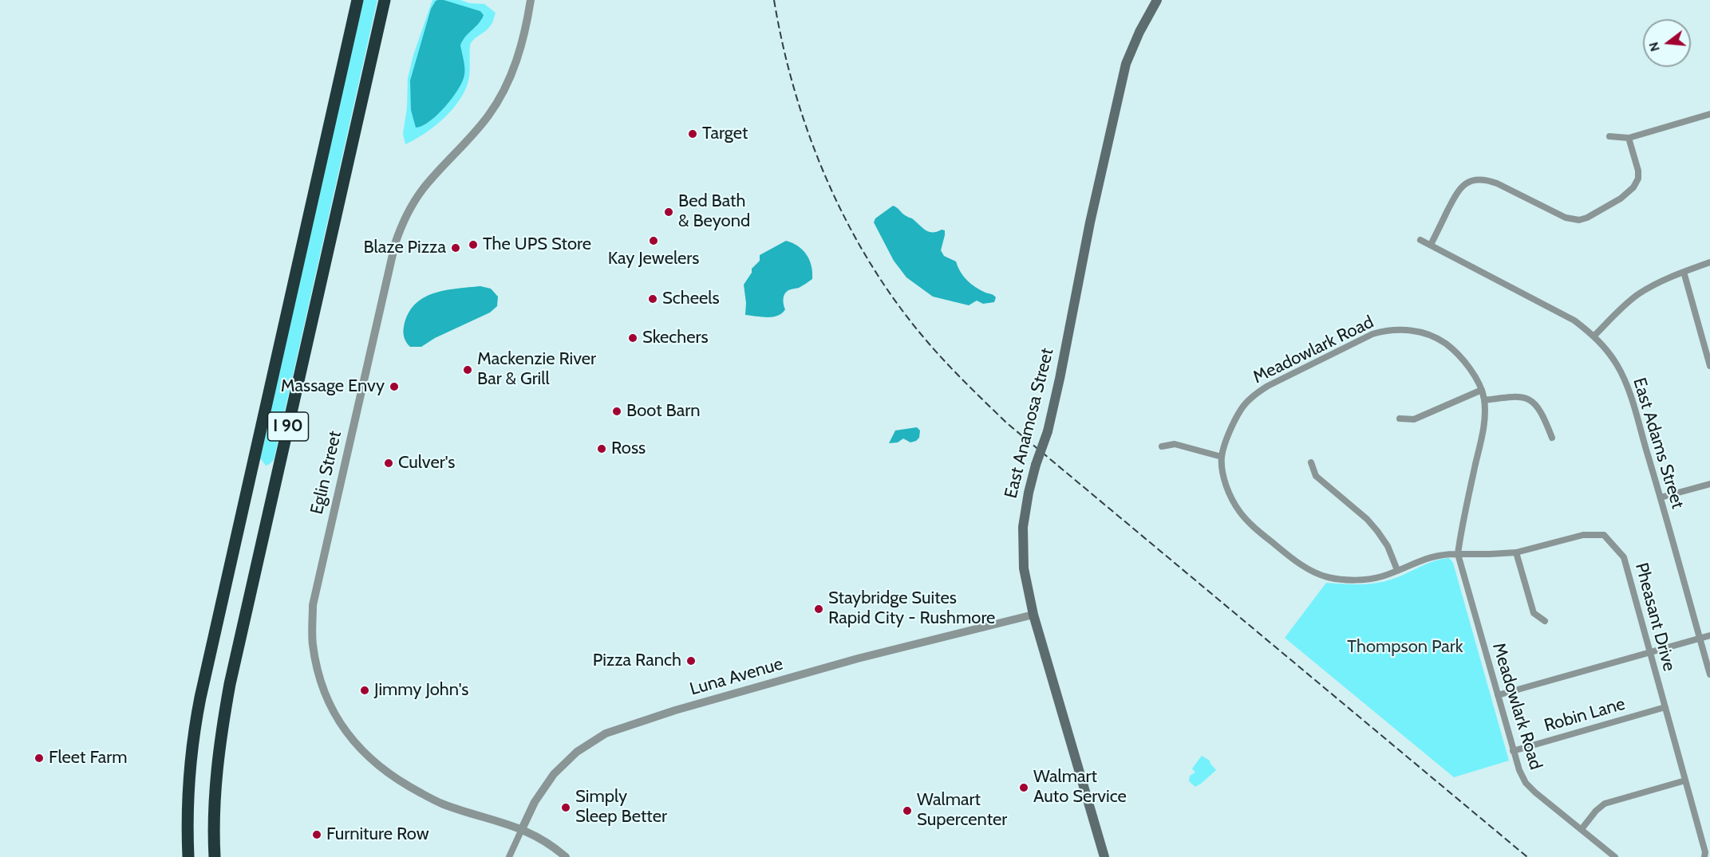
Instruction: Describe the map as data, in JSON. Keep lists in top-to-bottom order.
{
  "streets": {
    "highway": ["I 90"],
    "main road": ["East Anamosa Street"],
    "street": [
      "Meadowlark Road",
      "East Adams Street",
      "Eglin Street",
      "Pheasant Drive",
      "Luna Avenue",
      "Robin Lane"
    ]
  },
  "crossings": [
    ["Meadowlark Road", "Pheasant Drive"],
    ["Meadowlark Road", "Robin Lane"],
    ["East Anamosa Street", "Luna Avenue"],
    ["Eglin Street", "Luna Avenue"],
    ["Pheasant Drive", "Robin Lane"]
  ],
  "parks": ["Thompson Park"],
  "places": [
    "Target",
    "Bed Bath & Beyond",
    "Kay Jewelers",
    "The UPS Store",
    "Blaze Pizza",
    "Scheels",
    "Skechers",
    "Mackenzie River Bar & Grill",
    "Massage Envy",
    "Boot Barn",
    "Ross",
    "Culver's",
    "Staybridge Suites Rapid City - Rushmore",
    "Pizza Ranch",
    "Jimmy John's",
    "Fleet Farm",
    "Walmart Auto Service",
    "Simply Sleep Better",
    "Walmart Supercenter",
    "Furniture Row"
  ],
  "north": "left"
}
